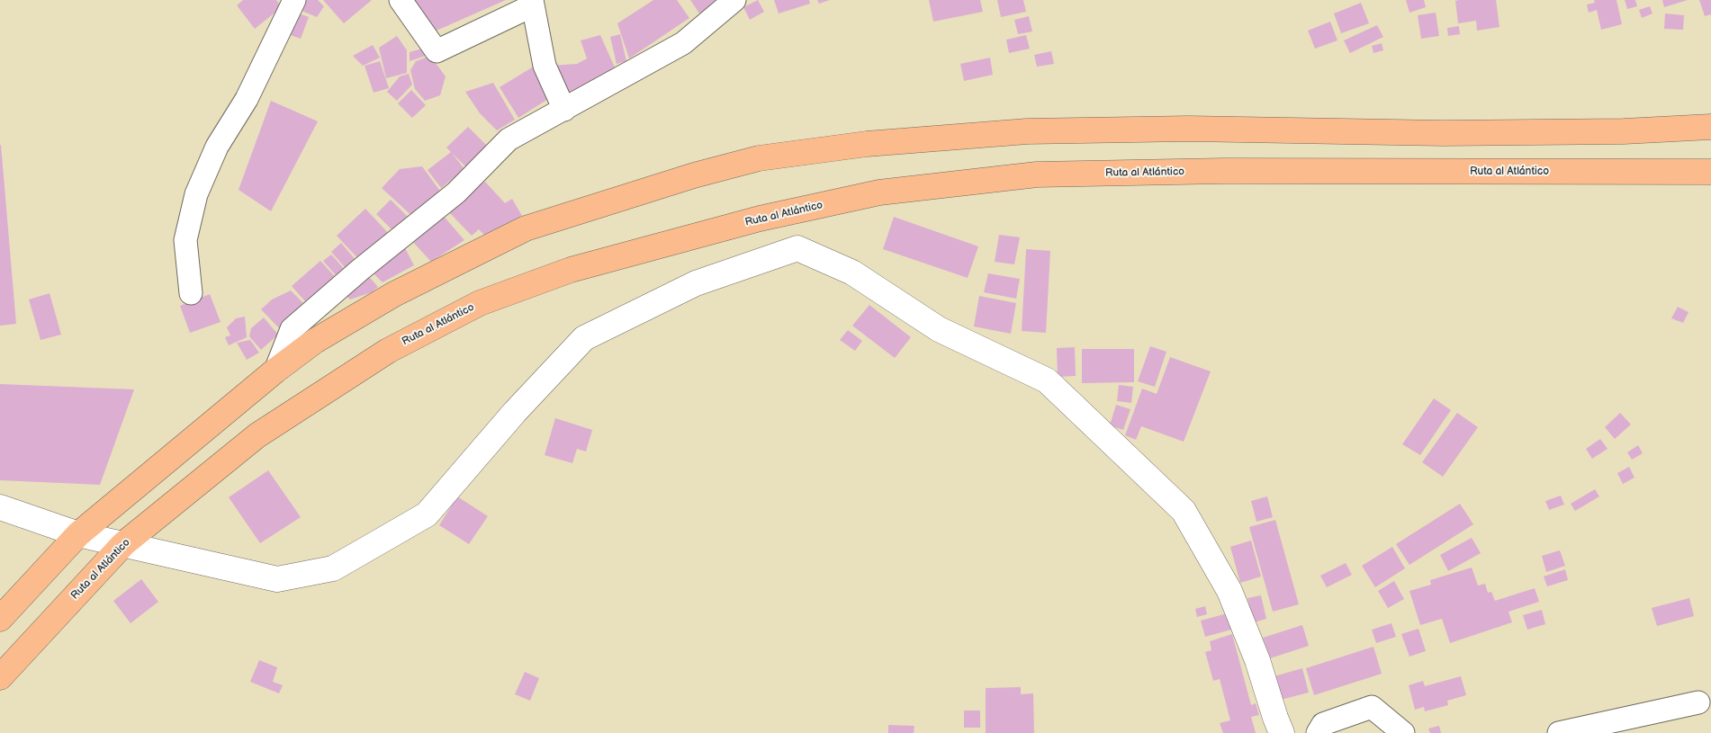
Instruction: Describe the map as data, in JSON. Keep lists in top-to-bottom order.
{
  "streets": {
    "highway": ["Ruta al Atlántico"]
  }
}
